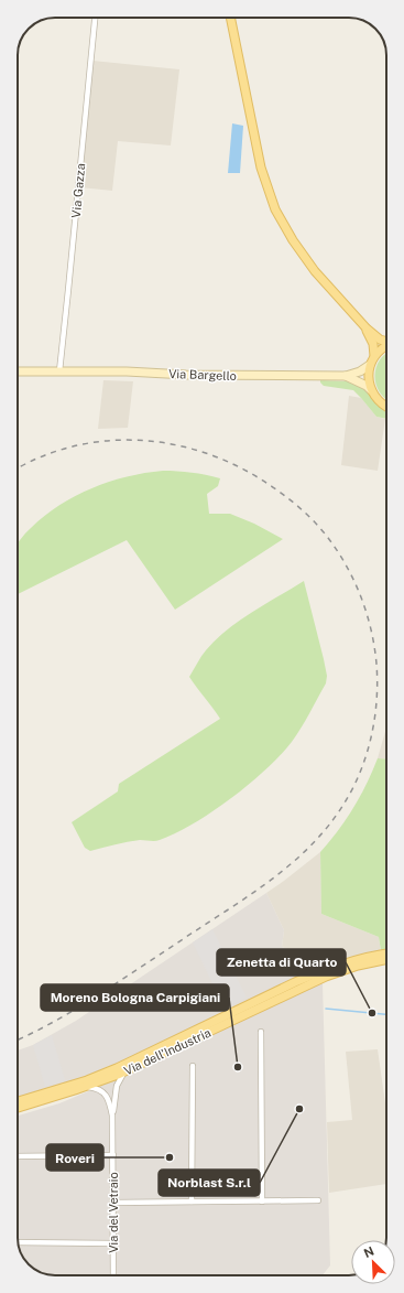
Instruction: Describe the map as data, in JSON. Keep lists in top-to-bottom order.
{
  "streets": {
    "main road": ["Via Bargello", "Via dell'Industria"],
    "street": ["Via Gazza", "Via del Vetraio"]
  },
  "crossings": [
    ["Via Gazza", "Via Bargello"],
    ["Via dell'Industria", "Via del Vetraio"]
  ],
  "places": [
    "Zenetta di Quarto",
    "Moreno Bologna Carpigiani",
    "Norblast S.r.l",
    "Roveri"
  ],
  "north": "top left"
}
